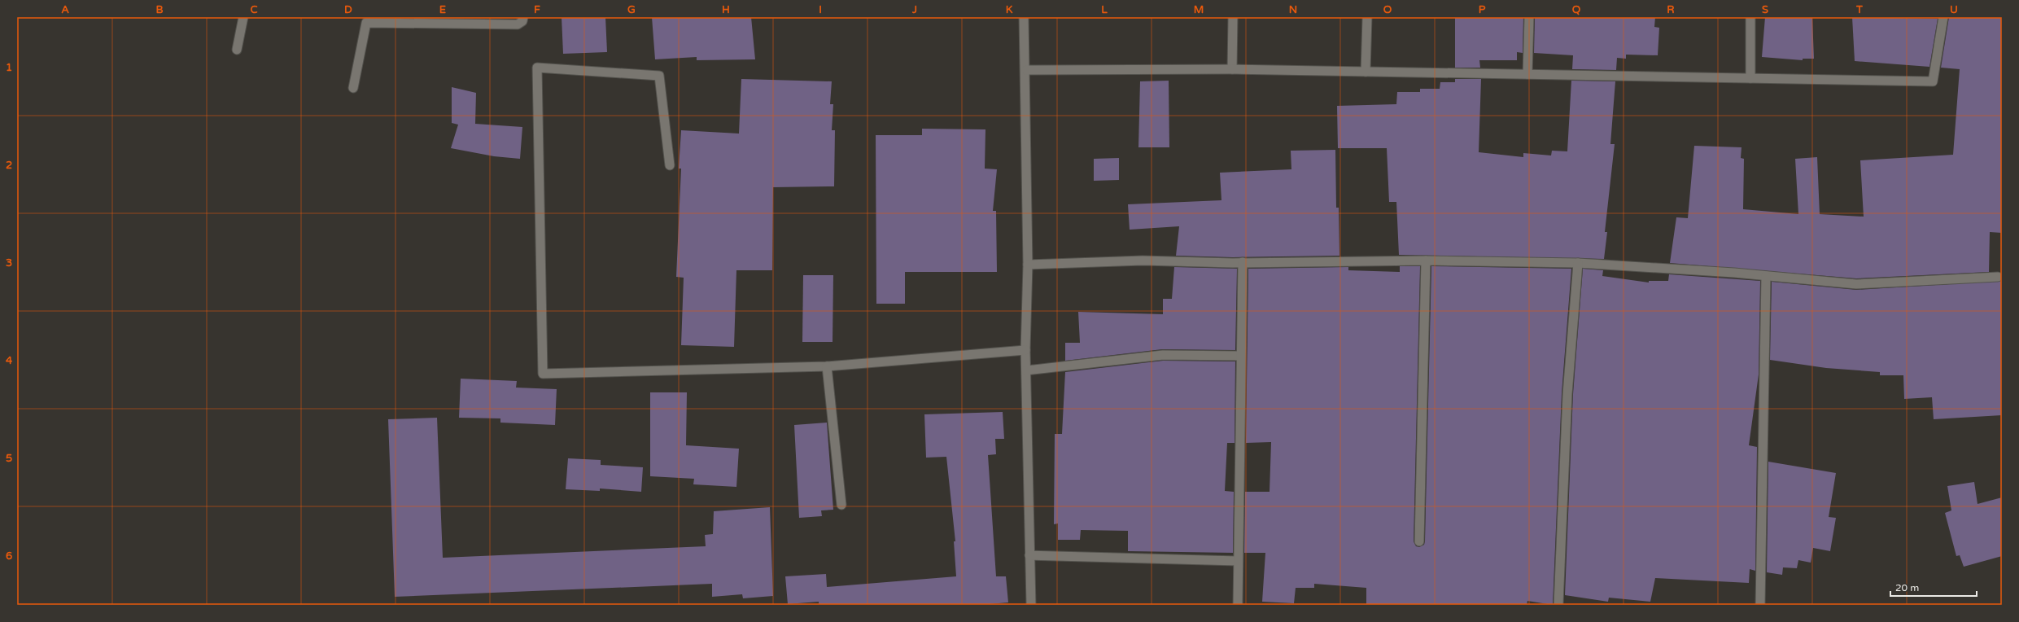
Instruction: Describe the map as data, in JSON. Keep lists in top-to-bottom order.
{
  "scale_bar": "20 m",
  "grid": {
    "columns": [
      "A",
      "B",
      "C",
      "D",
      "E",
      "F",
      "G",
      "H",
      "I",
      "J",
      "K",
      "L",
      "M",
      "N",
      "O",
      "P",
      "Q",
      "R",
      "S",
      "T",
      "U"
    ],
    "rows": [
      "1",
      "2",
      "3",
      "4",
      "5",
      "6"
    ]
  }
}
